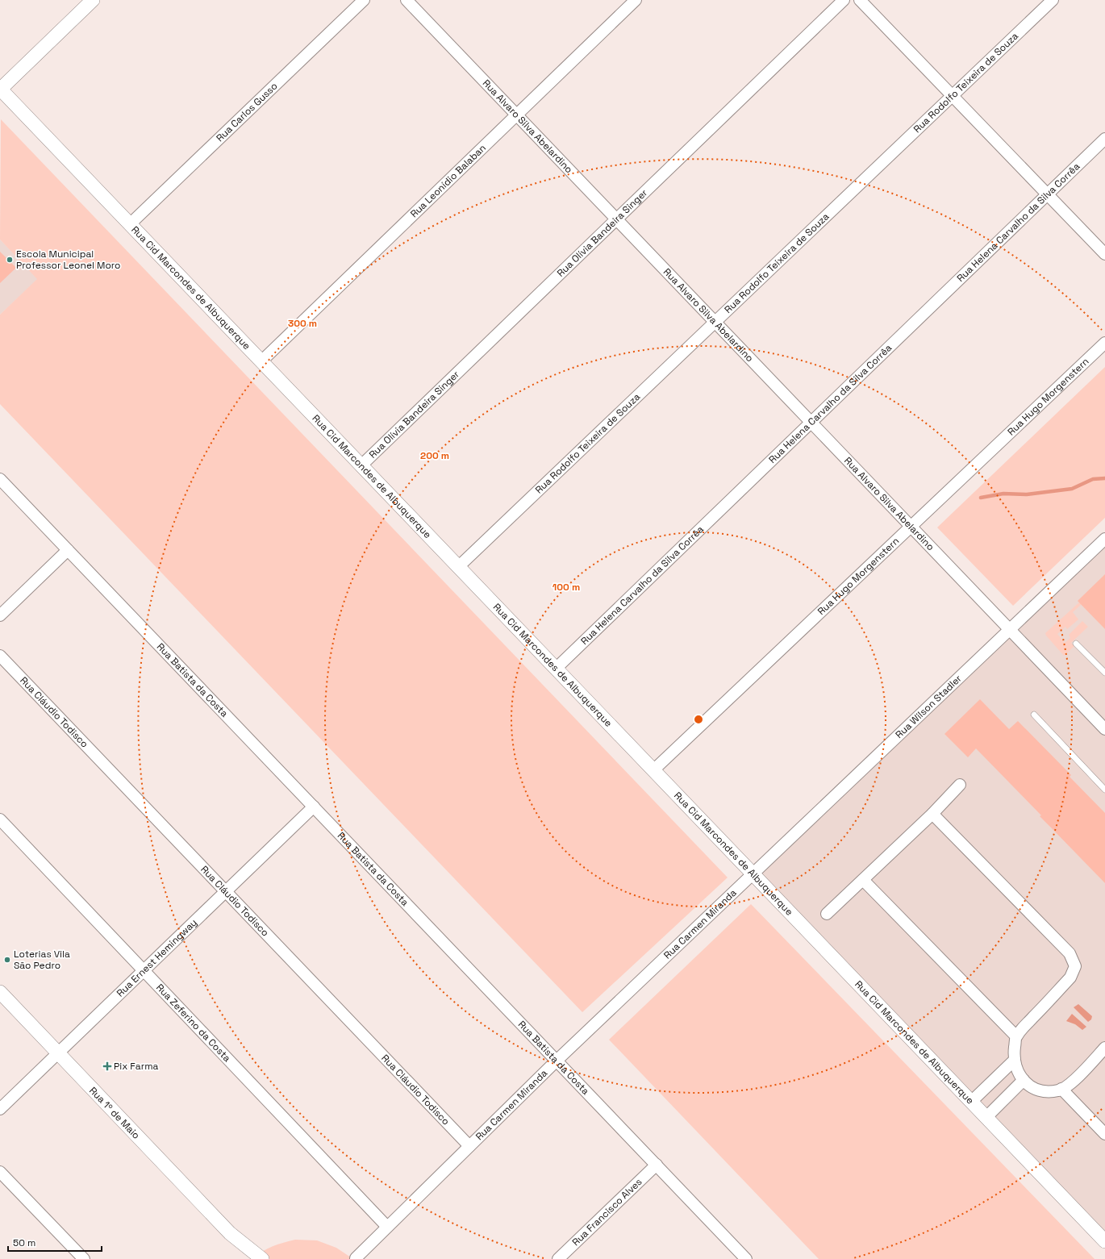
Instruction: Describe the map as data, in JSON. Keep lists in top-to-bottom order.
{
  "streets": {
    "street": [
      "Rua Rodolfo Teixeira de Souza",
      "Rua Carlos Gusso",
      "Rua Alvaro Silva Abelardino",
      "Rua Leonídio Balaban",
      "Rua Helena Carvalho da Silva Corrêa",
      "Rua Olívia Bandeira Singer",
      "Rua Cid Marcondes de Albuquerque",
      "Rua Hugo Morgenstern",
      "Rua Batista da Costa",
      "Rua Wilson Stadler",
      "Rua Cláudio Todisco",
      "Rua Carmen Miranda",
      "Rua Ernest Hemingway",
      "Rua Zeferino da Costa",
      "Rua 1º de Maio",
      "Rua Francisco Alves"
    ]
  },
  "crossings": [
    ["Rua Rodolfo Teixeira de Souza", "Rua Alvaro Silva Abelardino"],
    ["Rua Rodolfo Teixeira de Souza", "Rua Cid Marcondes de Albuquerque"],
    ["Rua Carlos Gusso", "Rua Cid Marcondes de Albuquerque"],
    ["Rua Alvaro Silva Abelardino", "Rua Leonídio Balaban"],
    ["Rua Alvaro Silva Abelardino", "Rua Helena Carvalho da Silva Corrêa"],
    ["Rua Alvaro Silva Abelardino", "Rua Olívia Bandeira Singer"],
    ["Rua Alvaro Silva Abelardino", "Rua Hugo Morgenstern"],
    ["Rua Alvaro Silva Abelardino", "Rua Wilson Stadler"],
    ["Rua Leonídio Balaban", "Rua Cid Marcondes de Albuquerque"],
    ["Rua Helena Carvalho da Silva Corrêa", "Rua Cid Marcondes de Albuquerque"],
    ["Rua Olívia Bandeira Singer", "Rua Cid Marcondes de Albuquerque"],
    ["Rua Cid Marcondes de Albuquerque", "Rua Hugo Morgenstern"],
    ["Rua Cid Marcondes de Albuquerque", "Rua Wilson Stadler"],
    ["Rua Cid Marcondes de Albuquerque", "Rua Carmen Miranda"],
    ["Rua Batista da Costa", "Rua Carmen Miranda"],
    ["Rua Batista da Costa", "Rua Ernest Hemingway"],
    ["Rua Batista da Costa", "Rua Francisco Alves"],
    ["Rua Wilson Stadler", "Rua Carmen Miranda"],
    ["Rua Cláudio Todisco", "Rua Carmen Miranda"],
    ["Rua Cláudio Todisco", "Rua Ernest Hemingway"],
    ["Rua Carmen Miranda", "Rua Zeferino da Costa"],
    ["Rua Ernest Hemingway", "Rua Zeferino da Costa"],
    ["Rua Ernest Hemingway", "Rua 1º de Maio"]
  ],
  "places": {
    "other": ["Escola Municipal Professor Leonel Moro", "Loterias Vila São Pedro"],
    "health": ["Pix Farma"]
  },
  "scale_bar": "50 m",
  "rings": ["300 m", "200 m", "100 m"]
}
